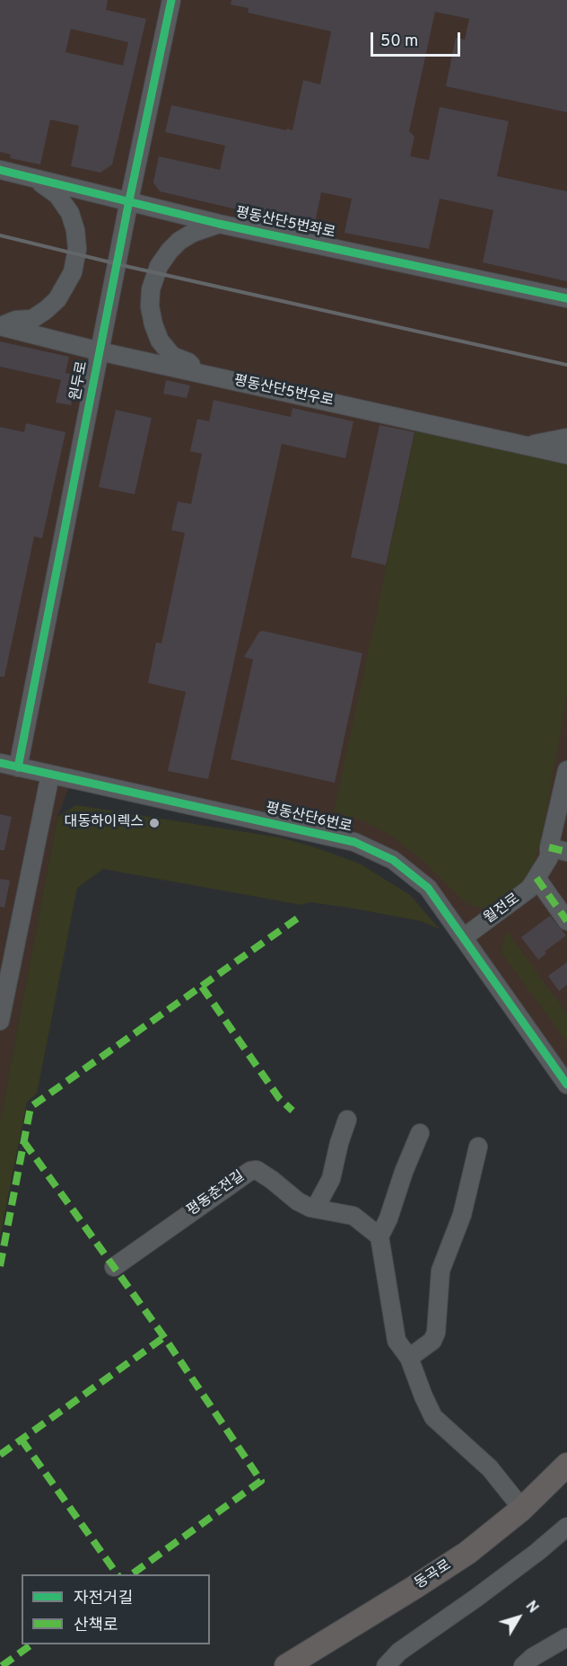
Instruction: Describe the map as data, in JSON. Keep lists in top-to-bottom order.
{
  "streets": {
    "main road": ["동곡로"],
    "street": [
      "평동산단5번좌로",
      "원두로",
      "평동산단5번우로",
      "평동산단6번로",
      "월전로",
      "평동춘전길"
    ]
  },
  "crossings": [
    ["평동산단5번좌로", "원두로"],
    ["원두로", "평동산단5번우로"],
    ["원두로", "평동산단6번로"],
    ["평동산단6번로", "월전로"]
  ],
  "places": ["대동하이렉스"],
  "legend": ["자전거길", "산책로"],
  "scale_bar": "50 m",
  "north": "top right"
}
